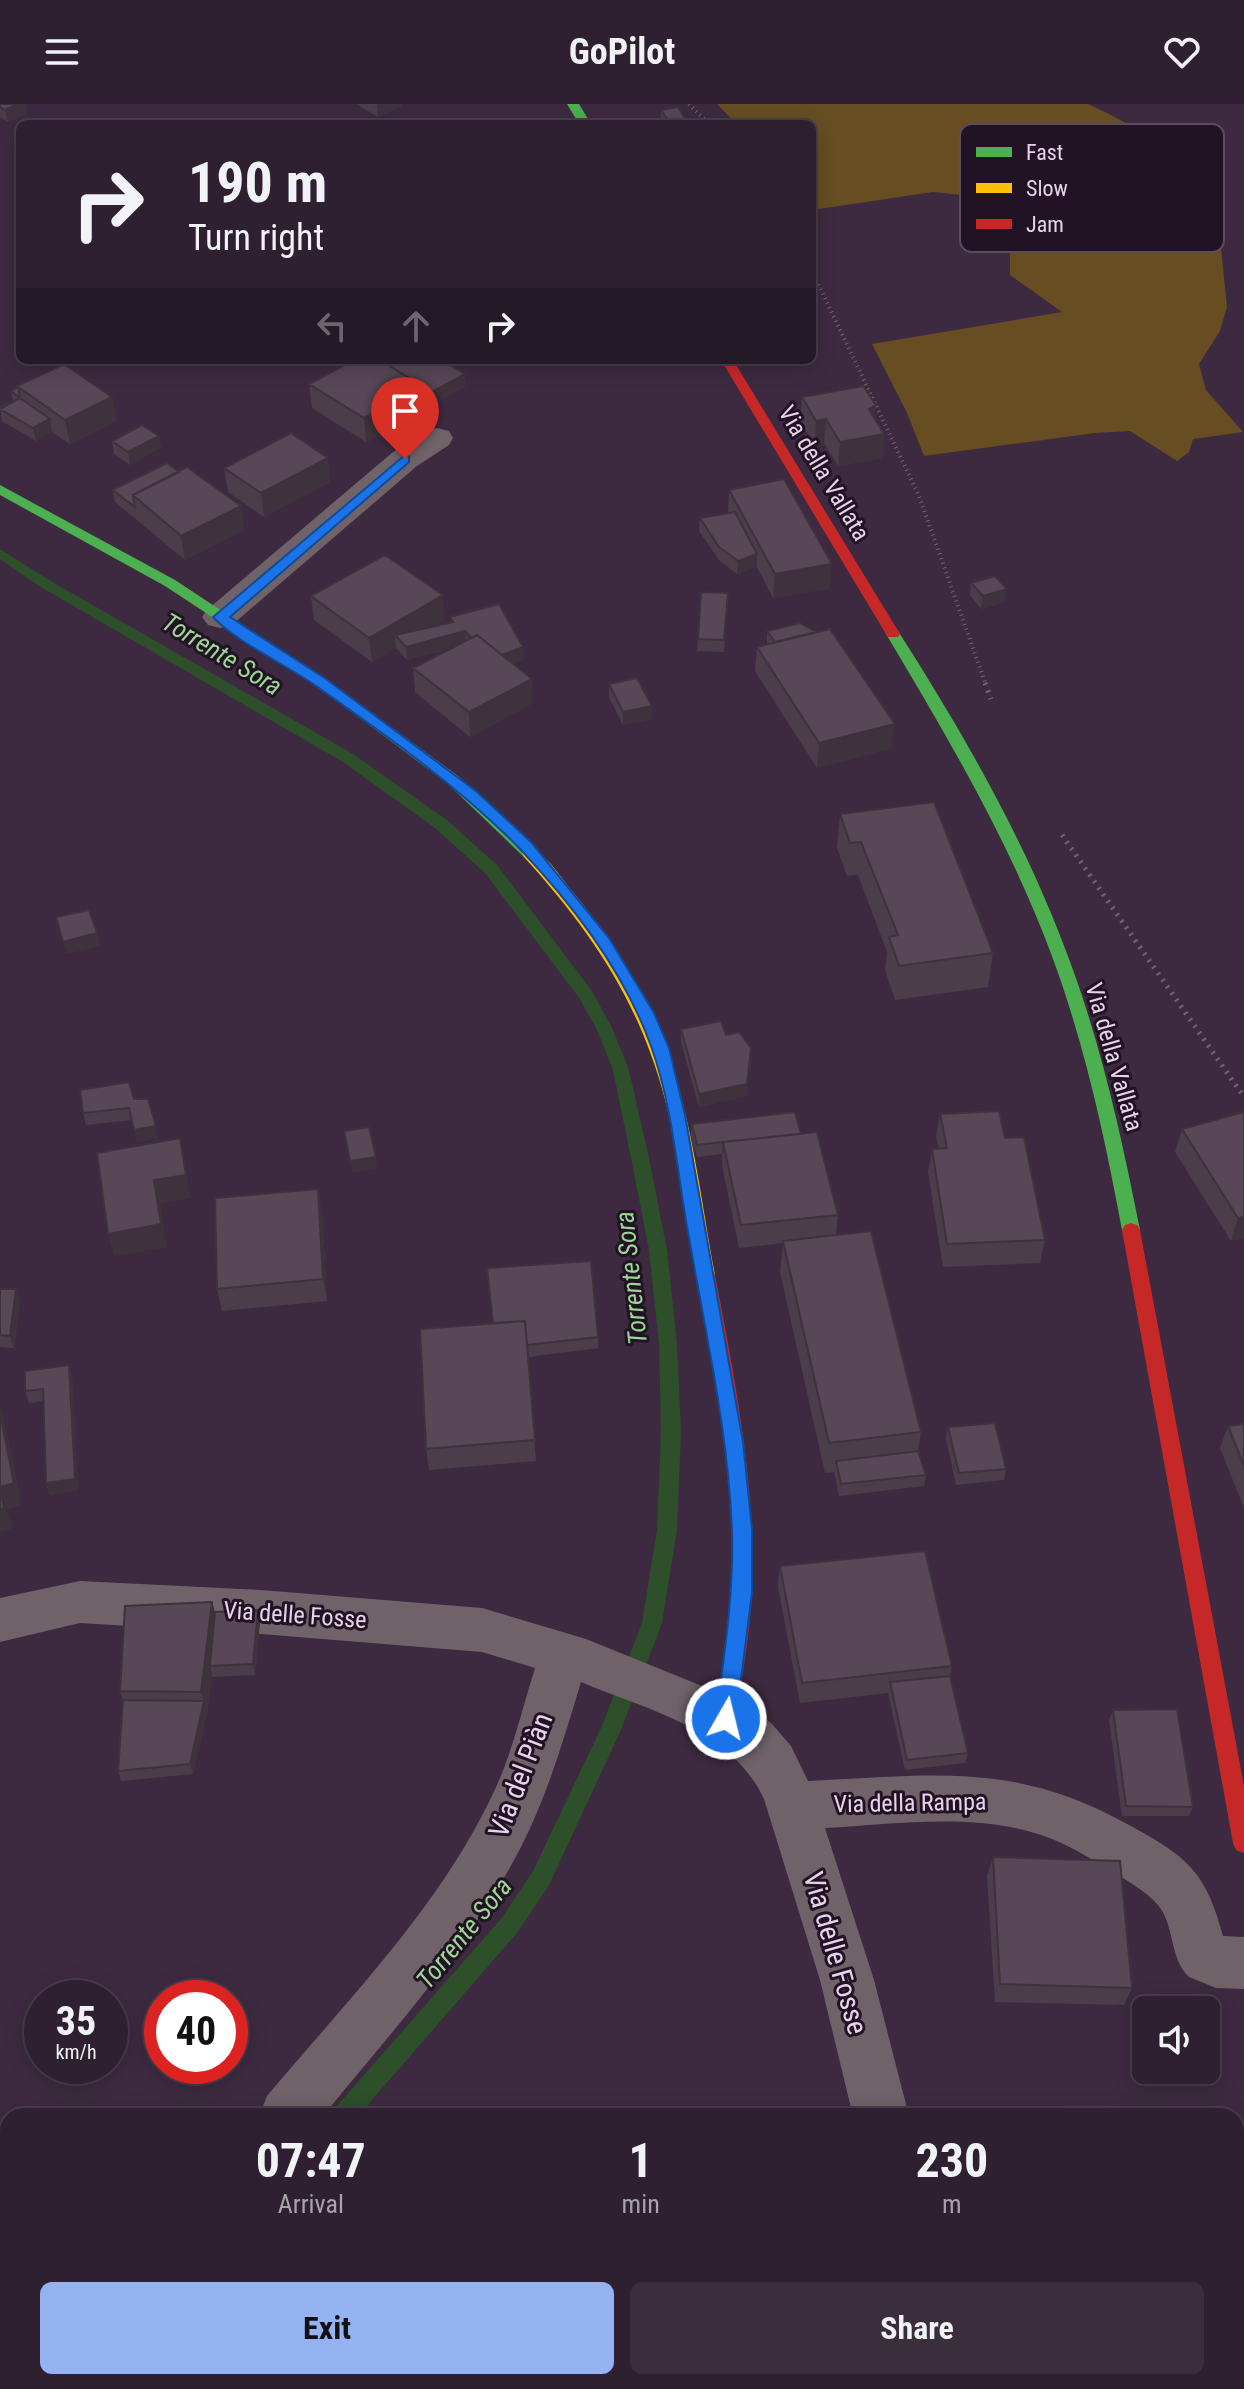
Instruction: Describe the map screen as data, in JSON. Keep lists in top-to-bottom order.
{
  "streets": {
    "main road": ["Via della Vallata"],
    "street": ["Via delle Fosse", "Via del Piàn", "Via della Rampa"]
  },
  "crossings": [
    ["Via delle Fosse", "Via del Piàn"],
    ["Via delle Fosse", "Via della Rampa"]
  ],
  "water": ["Torrente Sora"],
  "legend": ["Fast", "Slow", "Jam"],
  "page": {
    "header": "GoPilot",
    "turn": ["190 m", "Turn right"],
    "speed": "35 km/h",
    "limit": "40",
    "eta": [
      "07:47",
      "Arrival",
      "1",
      "min",
      "230",
      "m"
    ],
    "buttons": ["Exit", "Share"]
  }
}
